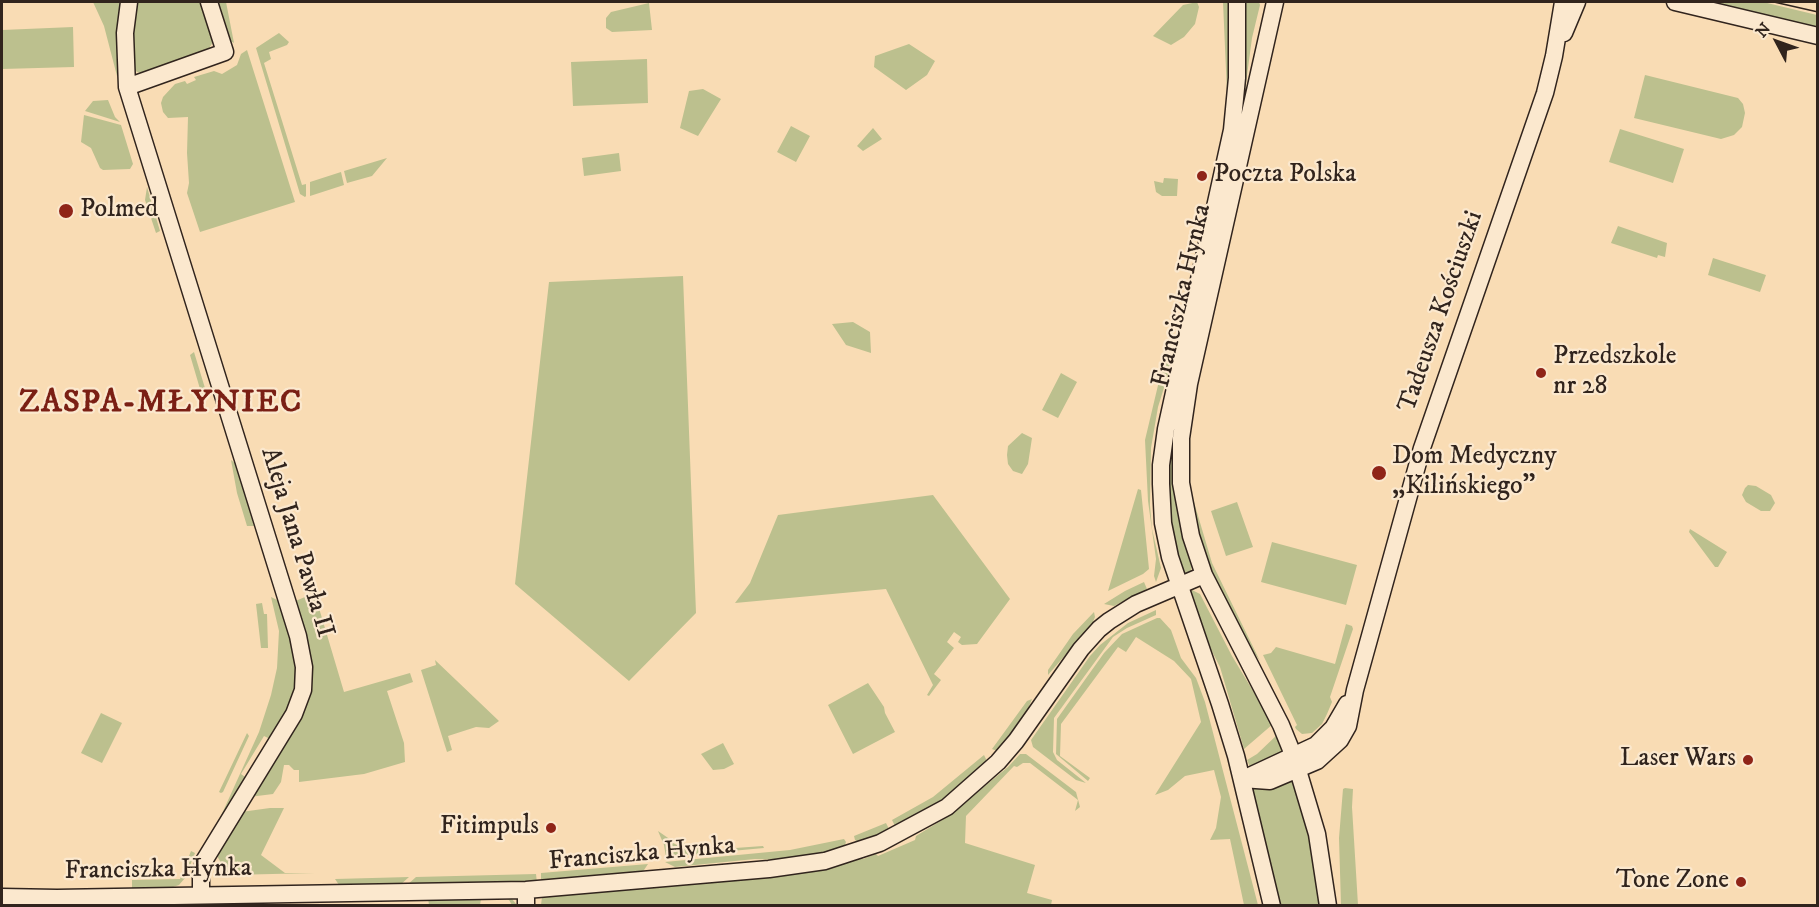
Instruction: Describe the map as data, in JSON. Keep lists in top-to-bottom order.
{
  "streets": {
    "street": ["Franciszka Hynka", "Tadeusza Kościuszki", "Aleja Jana Pawła II"]
  },
  "crossings": [
    ["Franciszka Hynka", "Aleja Jana Pawła II"]
  ],
  "districts": ["ZASPA-MŁYNIEC"],
  "places": [
    "Poczta Polska",
    "Polmed",
    "Przedszkole nr 28",
    "Dom Medyczny „Kilińskiego\"",
    "Laser Wars",
    "Fitimpuls",
    "Tone Zone"
  ],
  "north": "top left"
}
